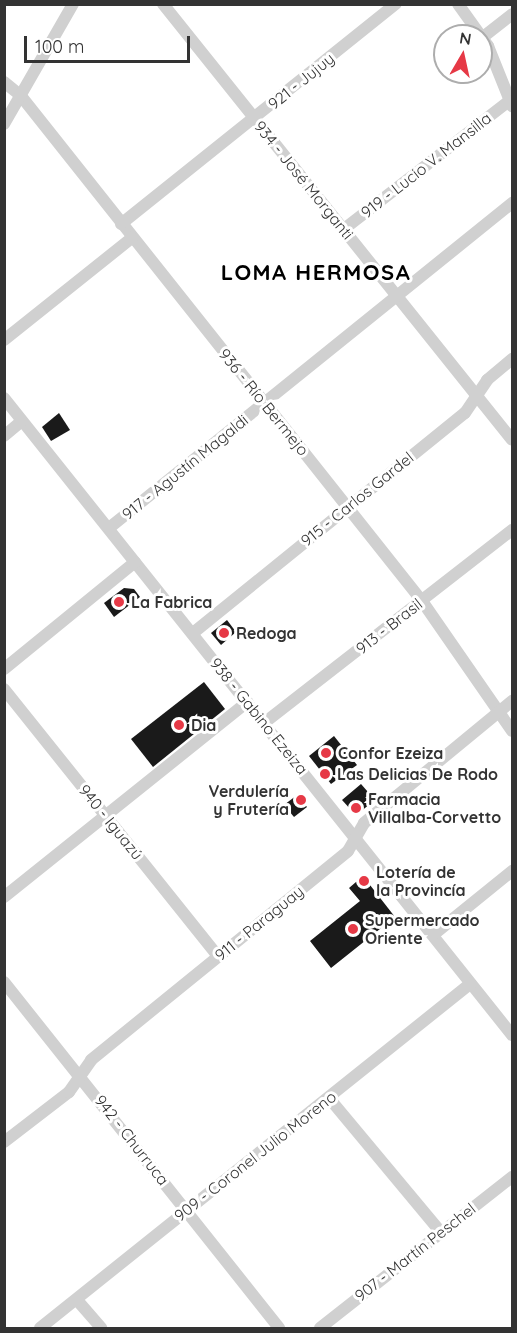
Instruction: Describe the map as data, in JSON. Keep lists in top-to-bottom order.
{
  "streets": {
    "street": [
      "921 - Jujuy",
      "919 - Lucio V. Mansilla",
      "934 - José Morganti",
      "936 - Río Bermejo",
      "917 - Agustín Magaldi",
      "915 - Carlos Gardel",
      "913 - Brasil",
      "938 - Gabino Ezeiza",
      "940 - Iguazú",
      "911 - Paraguay",
      "942 - Churruca",
      "909 - Coronel Julio Moreno",
      "907 - Martín Peschel"
    ]
  },
  "crossings": [
    ["921 - Jujuy", "934 - José Morganti"],
    ["921 - Jujuy", "936 - Río Bermejo"],
    ["919 - Lucio V. Mansilla", "934 - José Morganti"],
    ["934 - José Morganti", "917 - Agustín Magaldi"],
    ["934 - José Morganti", "915 - Carlos Gardel"],
    ["936 - Río Bermejo", "917 - Agustín Magaldi"],
    ["936 - Río Bermejo", "915 - Carlos Gardel"],
    ["936 - Río Bermejo", "913 - Brasil"],
    ["936 - Río Bermejo", "911 - Paraguay"],
    ["917 - Agustín Magaldi", "938 - Gabino Ezeiza"],
    ["915 - Carlos Gardel", "938 - Gabino Ezeiza"],
    ["913 - Brasil", "938 - Gabino Ezeiza"],
    ["938 - Gabino Ezeiza", "911 - Paraguay"],
    ["938 - Gabino Ezeiza", "909 - Coronel Julio Moreno"],
    ["940 - Iguazú", "911 - Paraguay"],
    ["911 - Paraguay", "942 - Churruca"],
    ["942 - Churruca", "909 - Coronel Julio Moreno"]
  ],
  "districts": ["LOMA HERMOSA"],
  "places": [
    "La Fabrica",
    "Redoga",
    "Dia",
    "Confor Ezeiza",
    "Las Delicias De Rodo",
    "Verdulería y Frutería",
    "Farmacia Villalba-Corvetto",
    "Lotería de la Provincía",
    "Supermercado Oriente"
  ],
  "scale_bar": "100 m",
  "north": "top"
}
